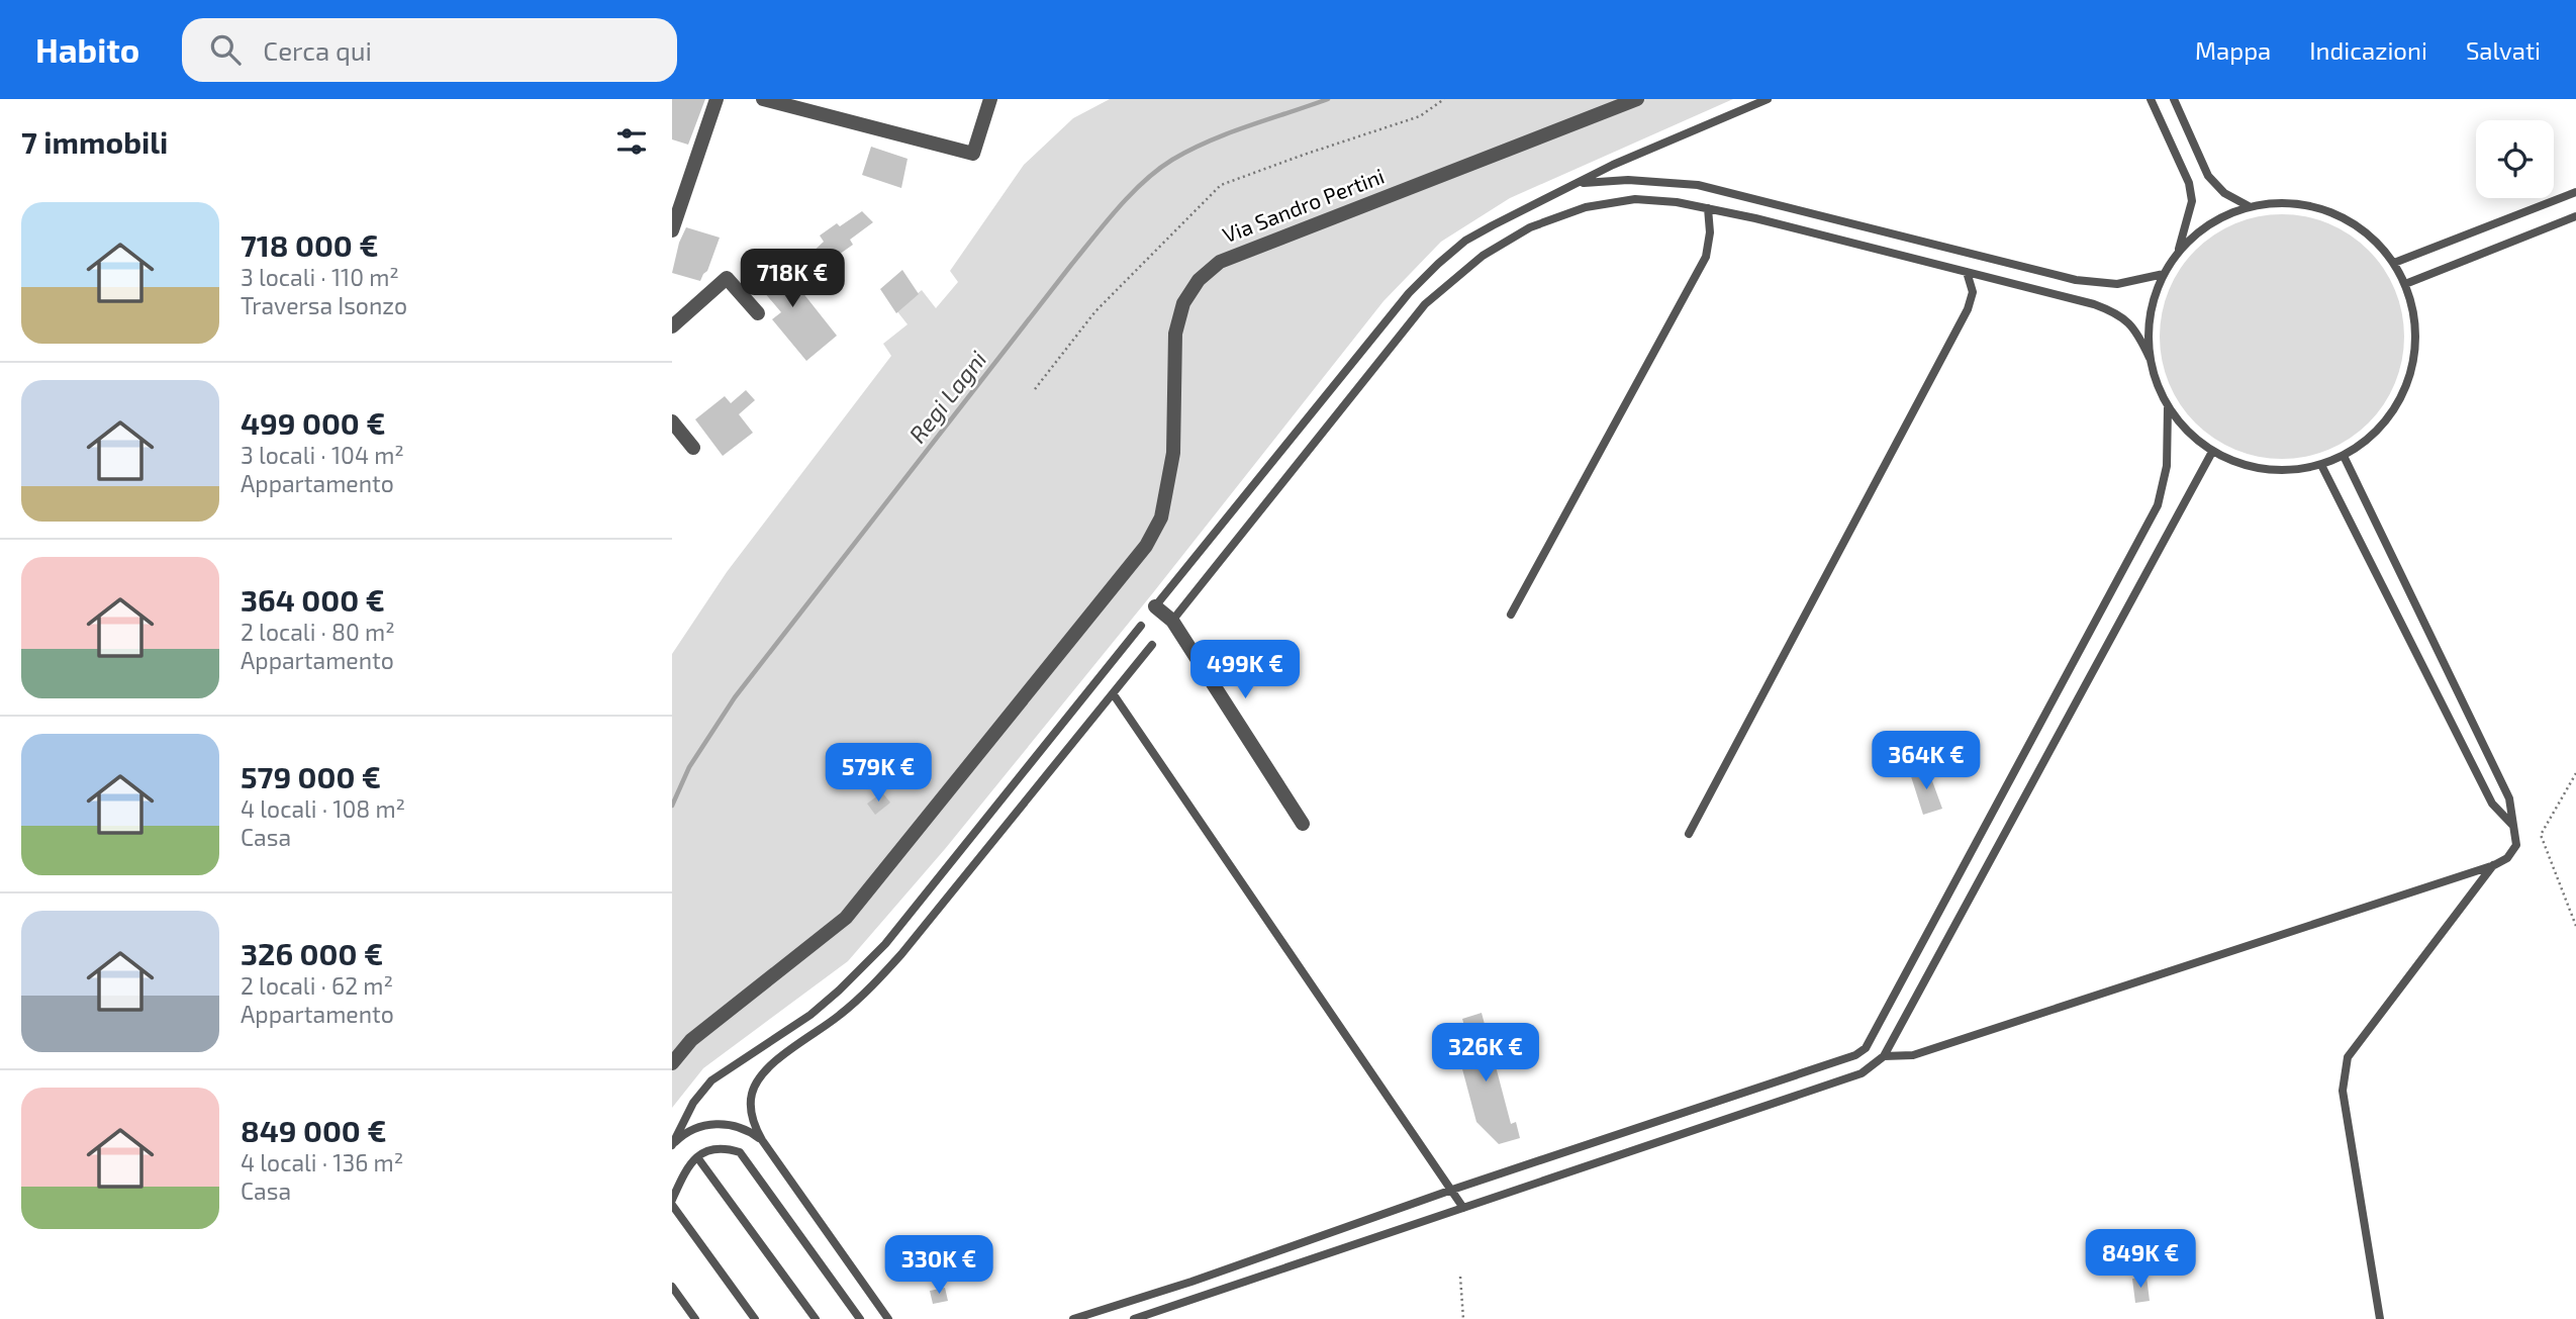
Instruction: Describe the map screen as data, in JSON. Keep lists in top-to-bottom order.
{
  "streets": {
    "street": ["Via Sandro Pertini"]
  },
  "water": ["Regi Lagni"],
  "page": {
    "header": "Habito",
    "search": "Cerca qui",
    "nav": ["Mappa", "Indicazioni", "Salvati"],
    "heading": "7 immobili",
    "list": [
      {
        "name": "718 000 €",
        "note": "3 locali · 110 m² · Traversa Isonzo"
      },
      {
        "name": "499 000 €",
        "note": "3 locali · 104 m² · Appartamento"
      },
      {
        "name": "364 000 €",
        "note": "2 locali · 80 m² · Appartamento"
      },
      {
        "name": "579 000 €",
        "note": "4 locali · 108 m² · Casa"
      },
      {
        "name": "326 000 €",
        "note": "2 locali · 62 m² · Appartamento"
      },
      {
        "name": "849 000 €",
        "note": "4 locali · 136 m² · Casa"
      }
    ],
    "price": [
      "718K €",
      "499K €",
      "364K €",
      "579K €",
      "326K €",
      "849K €",
      "330K €"
    ]
  }
}
